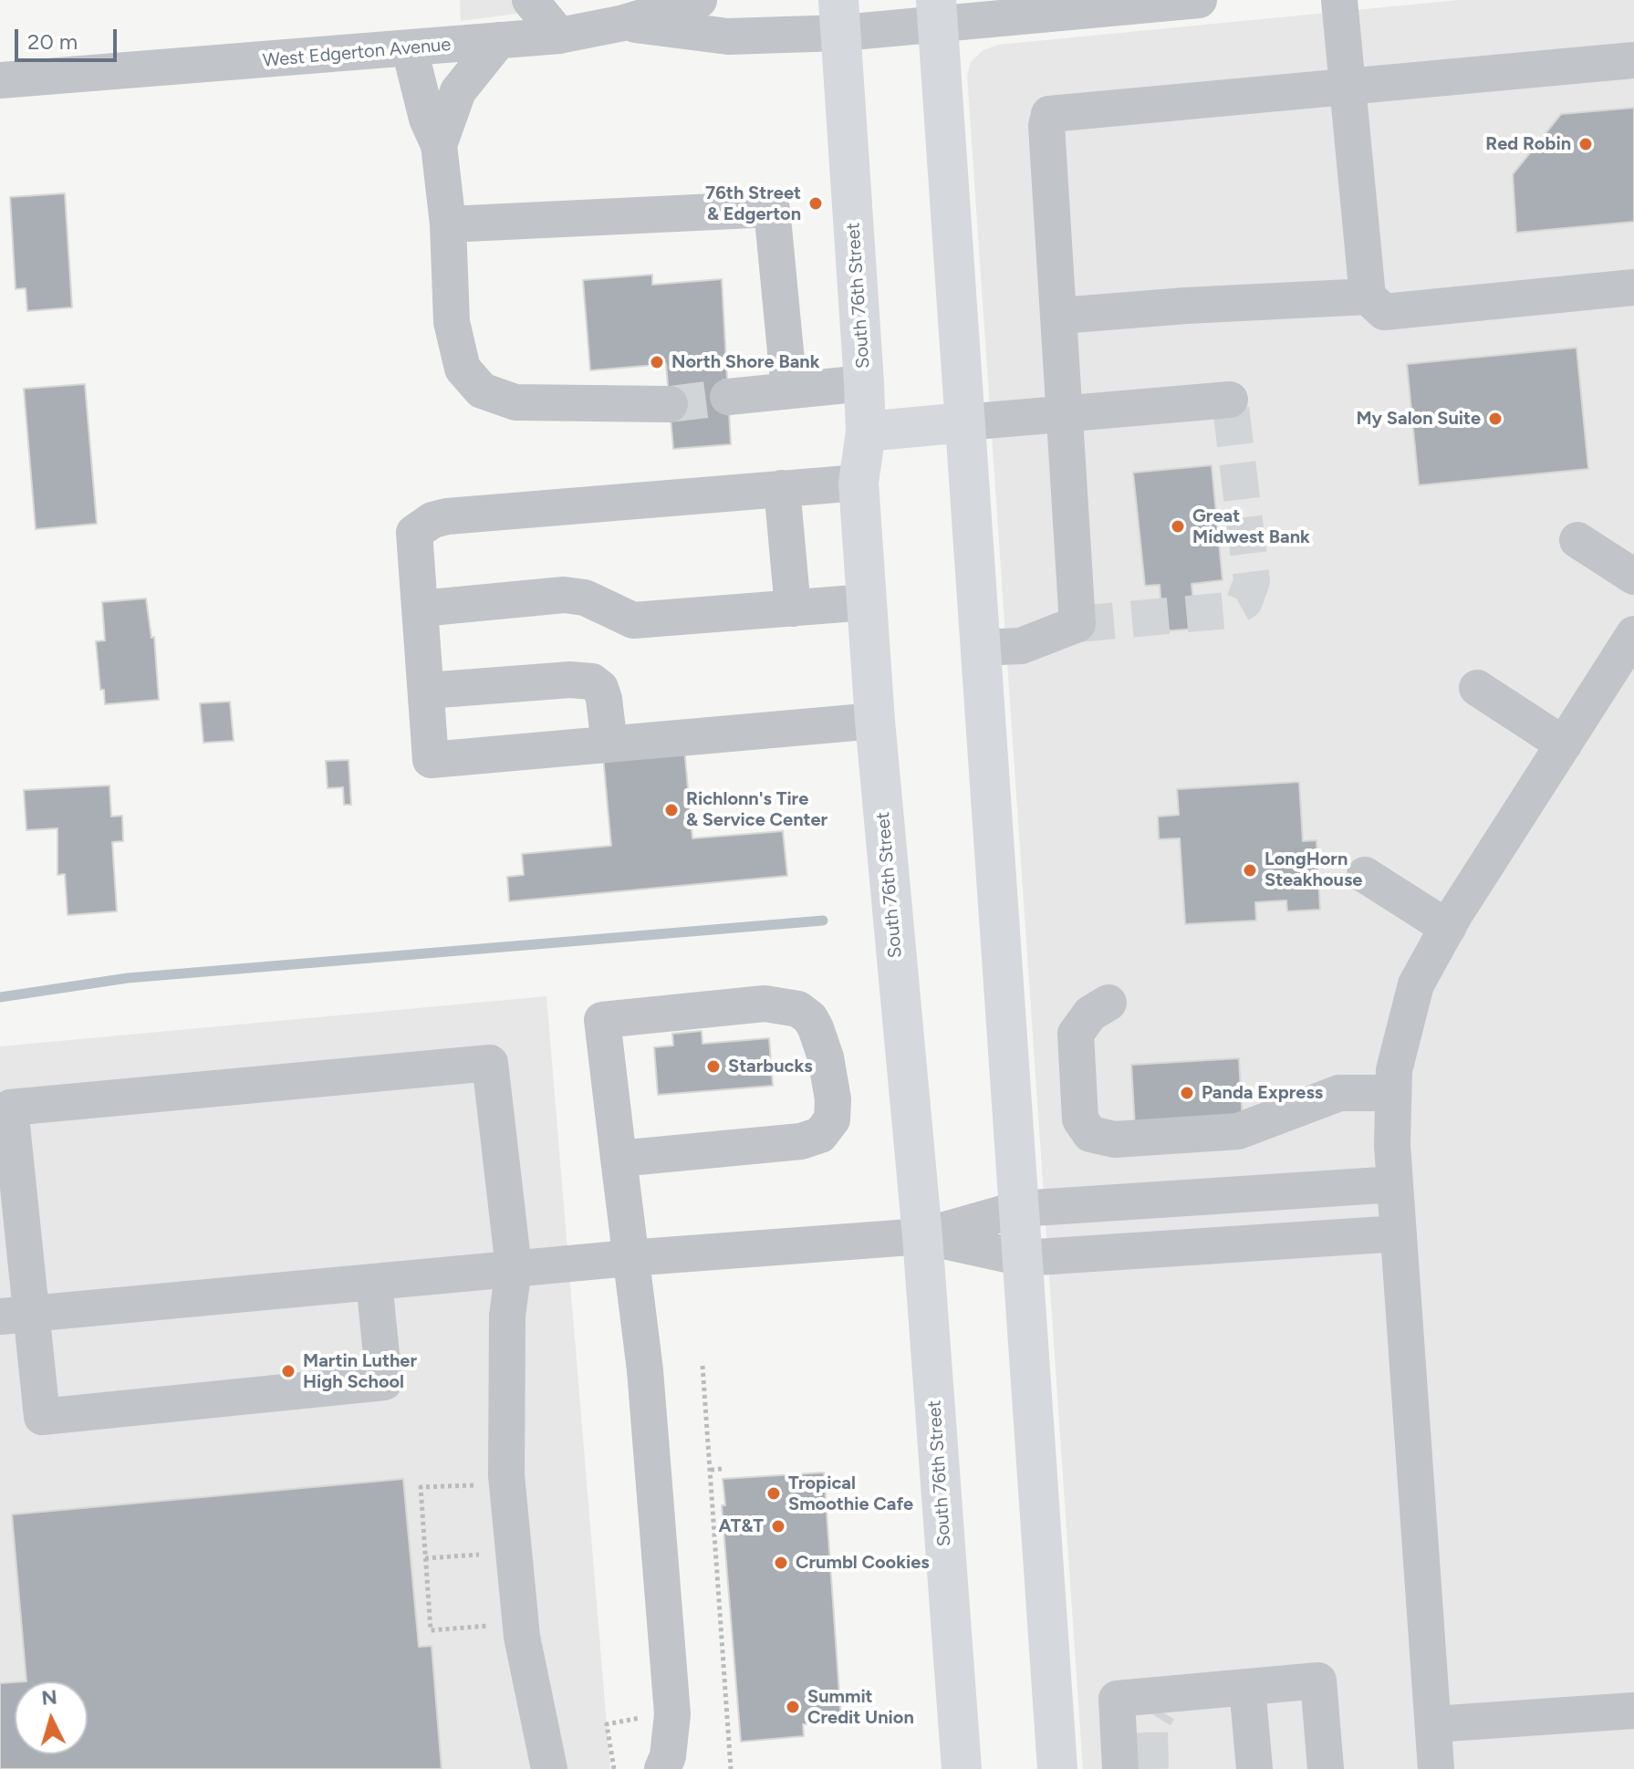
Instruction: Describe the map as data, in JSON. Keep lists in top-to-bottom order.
{
  "streets": {
    "main road": ["South 76th Street"],
    "street": ["West Edgerton Avenue"]
  },
  "crossings": [
    ["West Edgerton Avenue", "South 76th Street"]
  ],
  "places": [
    "Red Robin",
    "76th Street & Edgerton",
    "North Shore Bank",
    "My Salon Suite",
    "Great Midwest Bank",
    "Richlonn's Tire & Service Center",
    "LongHorn Steakhouse",
    "Starbucks",
    "Panda Express",
    "Martin Luther High School",
    "Tropical Smoothie Cafe",
    "AT&T",
    "Crumbl Cookies",
    "Summit Credit Union"
  ],
  "scale_bar": "20 m",
  "north": "top"
}
